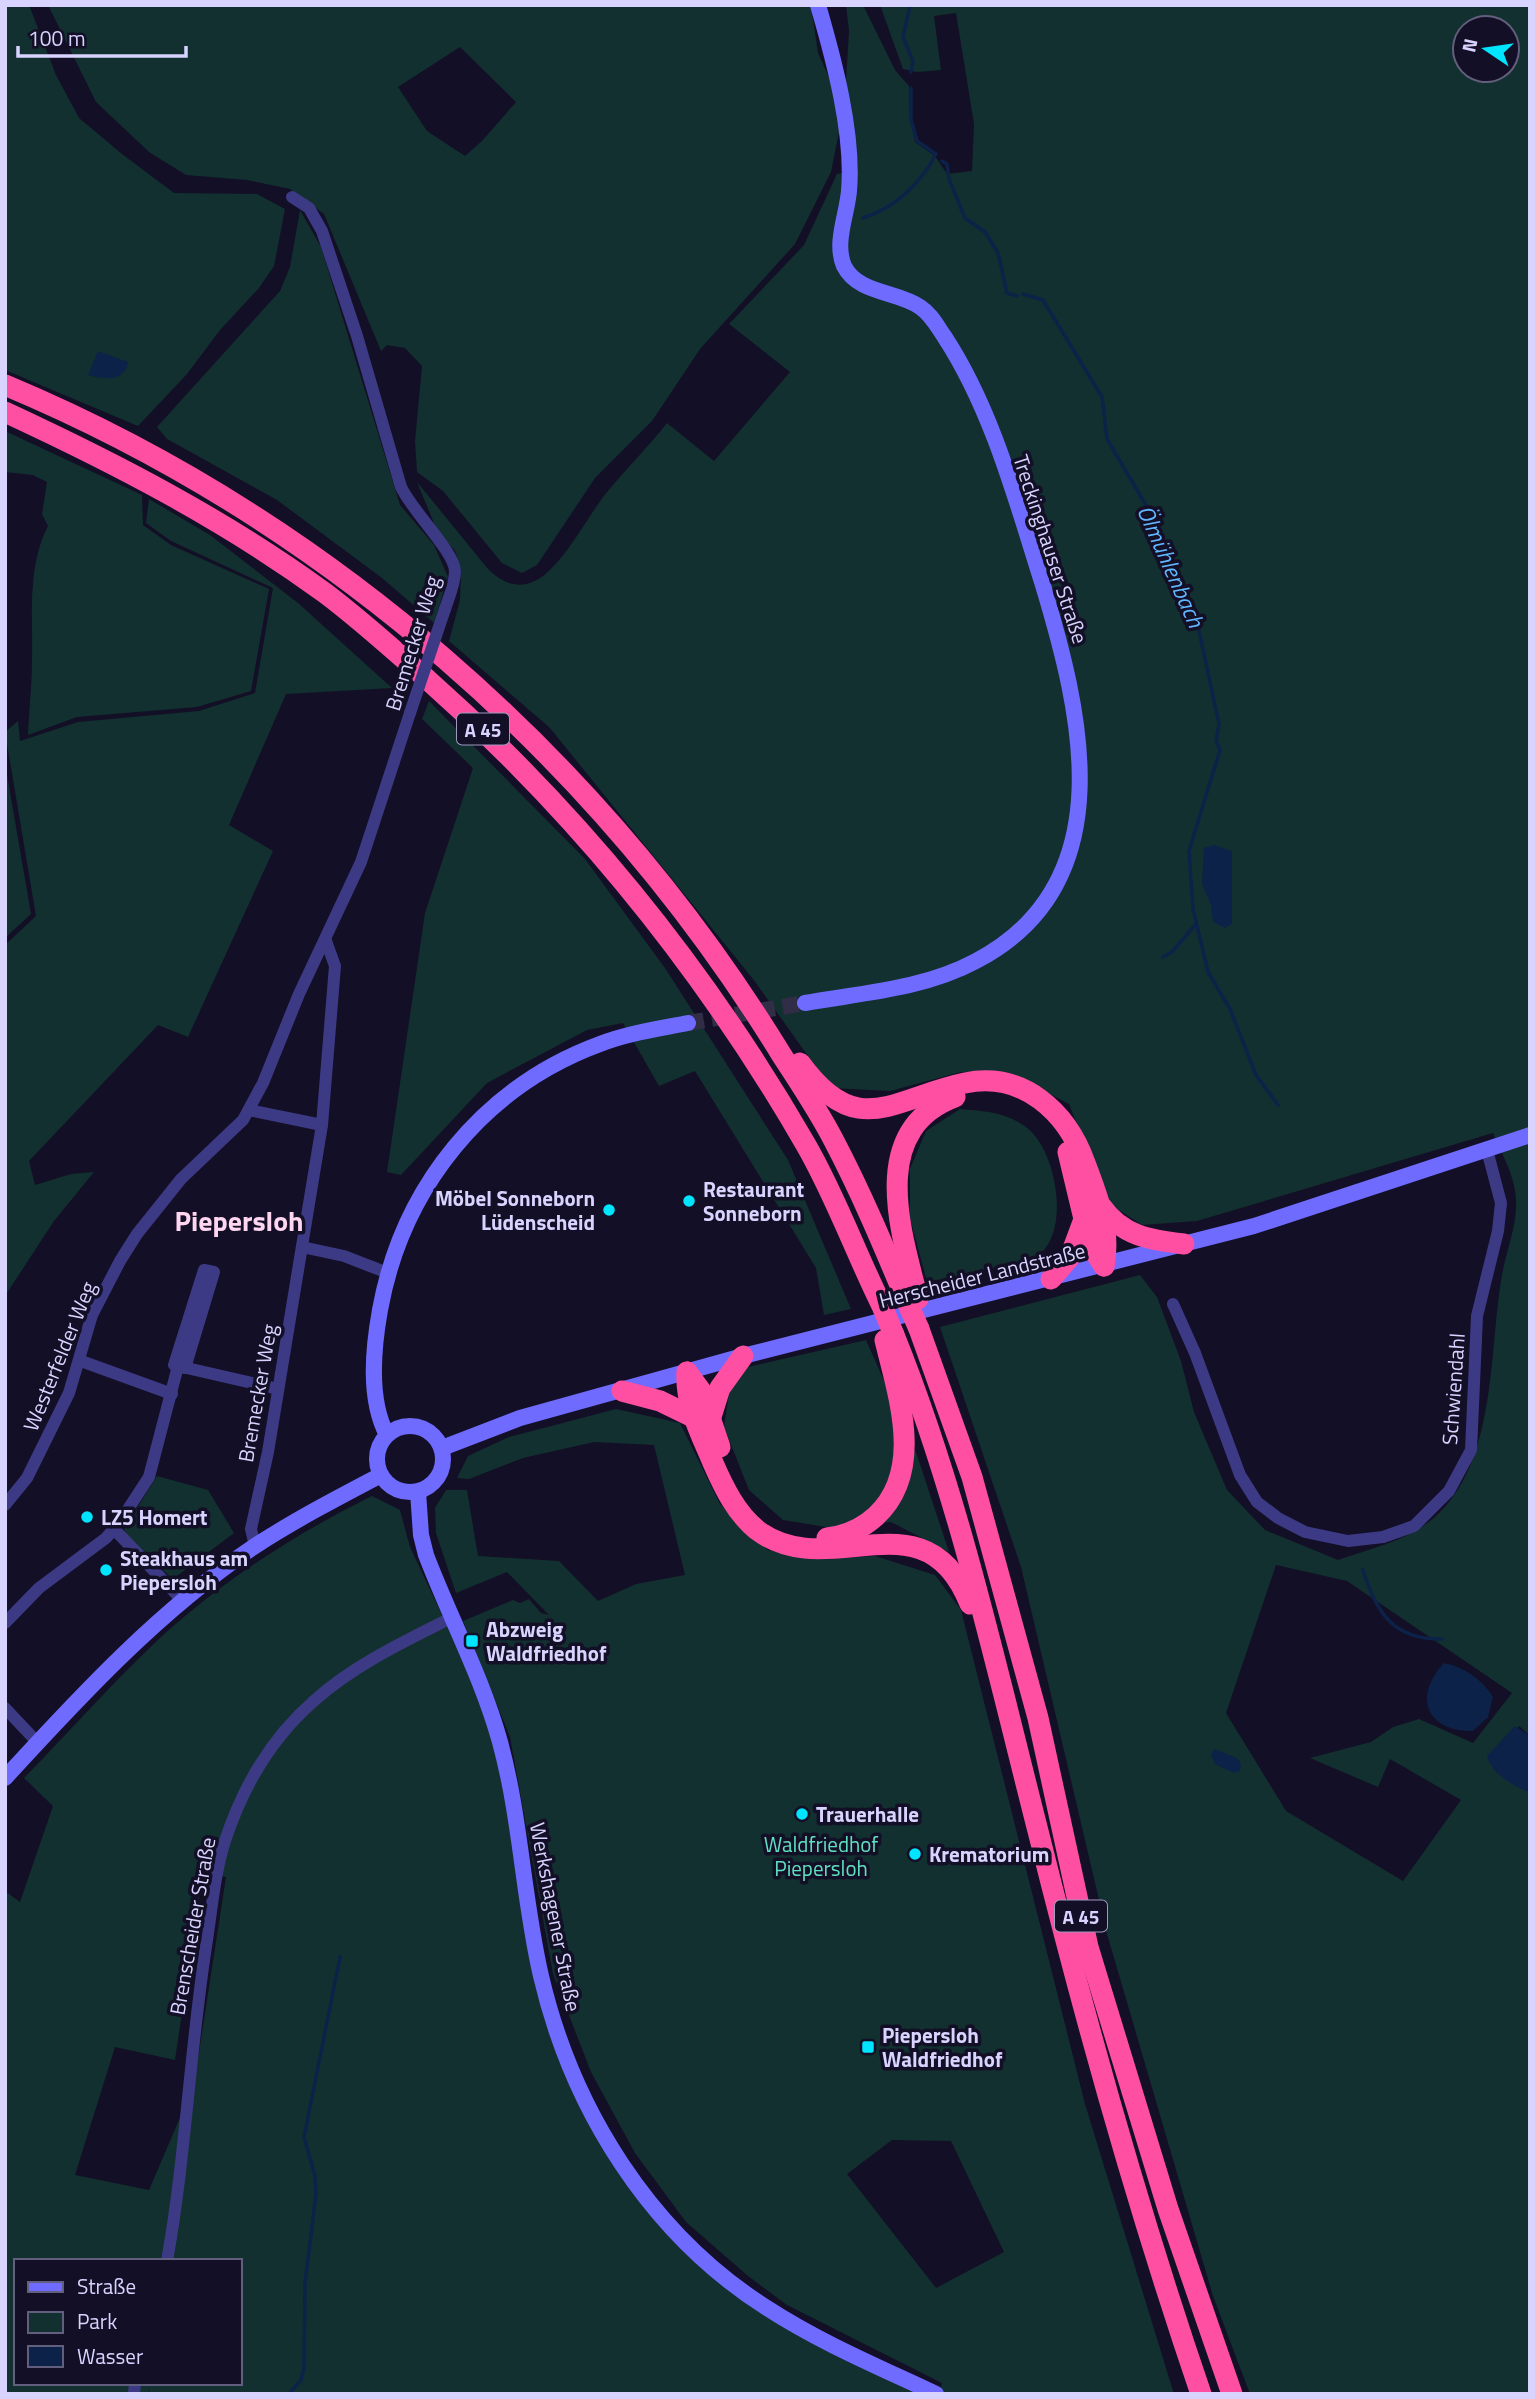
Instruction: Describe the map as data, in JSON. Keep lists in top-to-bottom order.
{
  "streets": {
    "highway": ["A 45"],
    "main road": ["Treckinghauser Straße", "Herscheider Landstraße", "Werkshagener Straße"],
    "street": [
      "Bremecker Weg",
      "Westerfelder Weg",
      "Schwiendahl",
      "Brenscheider Straße"
    ]
  },
  "crossings": [
    ["Bremecker Weg", "Westerfelder Weg"],
    ["Herscheider Landstraße", "Schwiendahl"],
    ["Herscheider Landstraße", "Werkshagener Straße"],
    ["Werkshagener Straße", "Brenscheider Straße"]
  ],
  "districts": ["Piepersloh"],
  "water": ["Ölmühlenbach"],
  "parks": ["Waldfriedhof Piepersloh"],
  "places": {
    "other": [
      "Restaurant Sonneborn",
      "Möbel Sonneborn Lüdenscheid",
      "LZ5 Homert",
      "Steakhaus am Piepersloh",
      "Trauerhalle",
      "Krematorium"
    ],
    "transit": ["Abzweig Waldfriedhof", "Piepersloh Waldfriedhof"]
  },
  "legend": ["Straße", "Park", "Wasser"],
  "scale_bar": "100 m",
  "north": "left"
}
